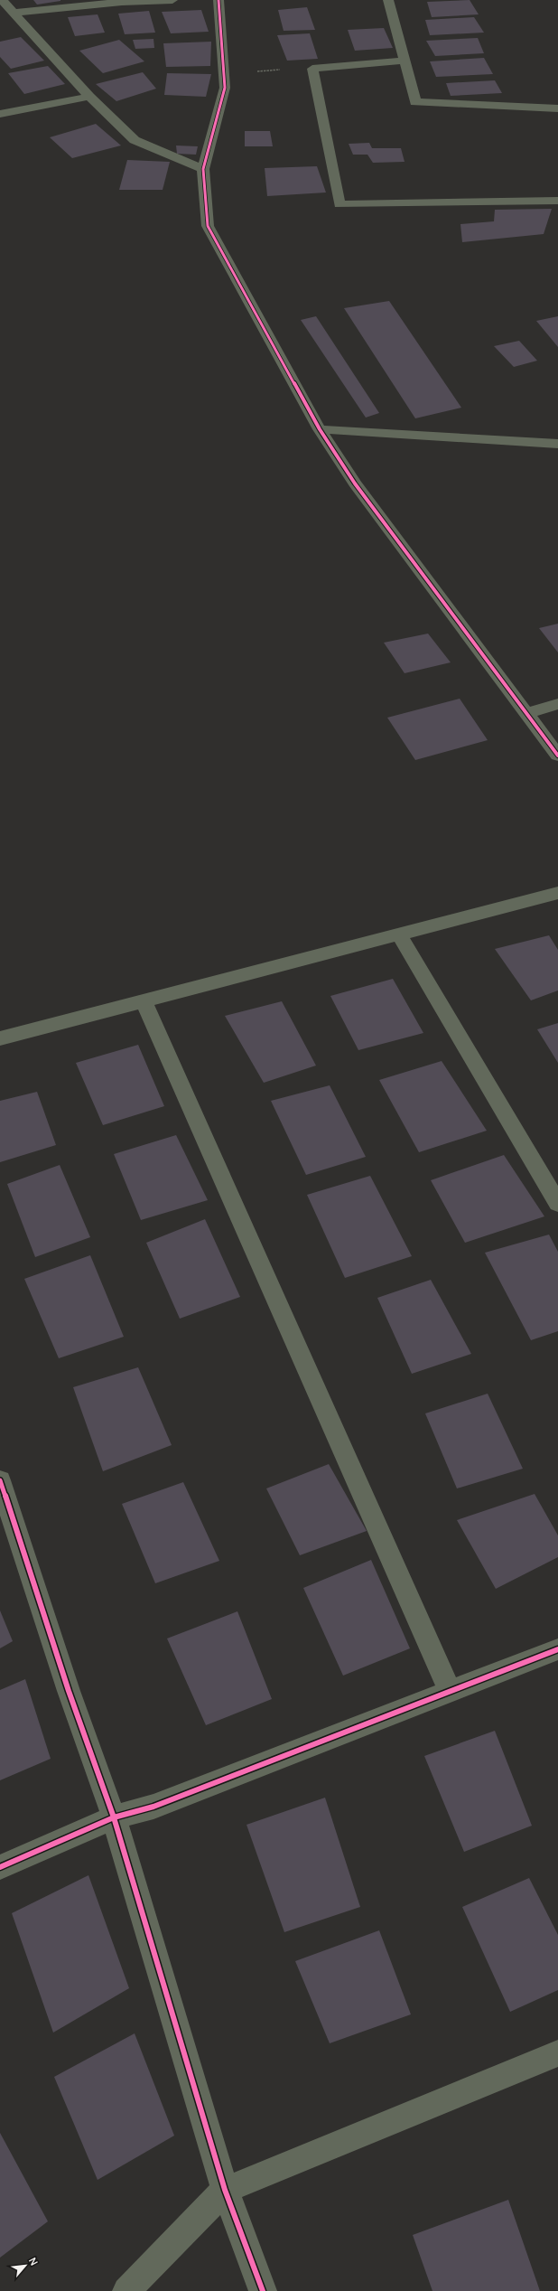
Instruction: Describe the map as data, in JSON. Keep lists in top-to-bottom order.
{
  "north": "top right"
}
